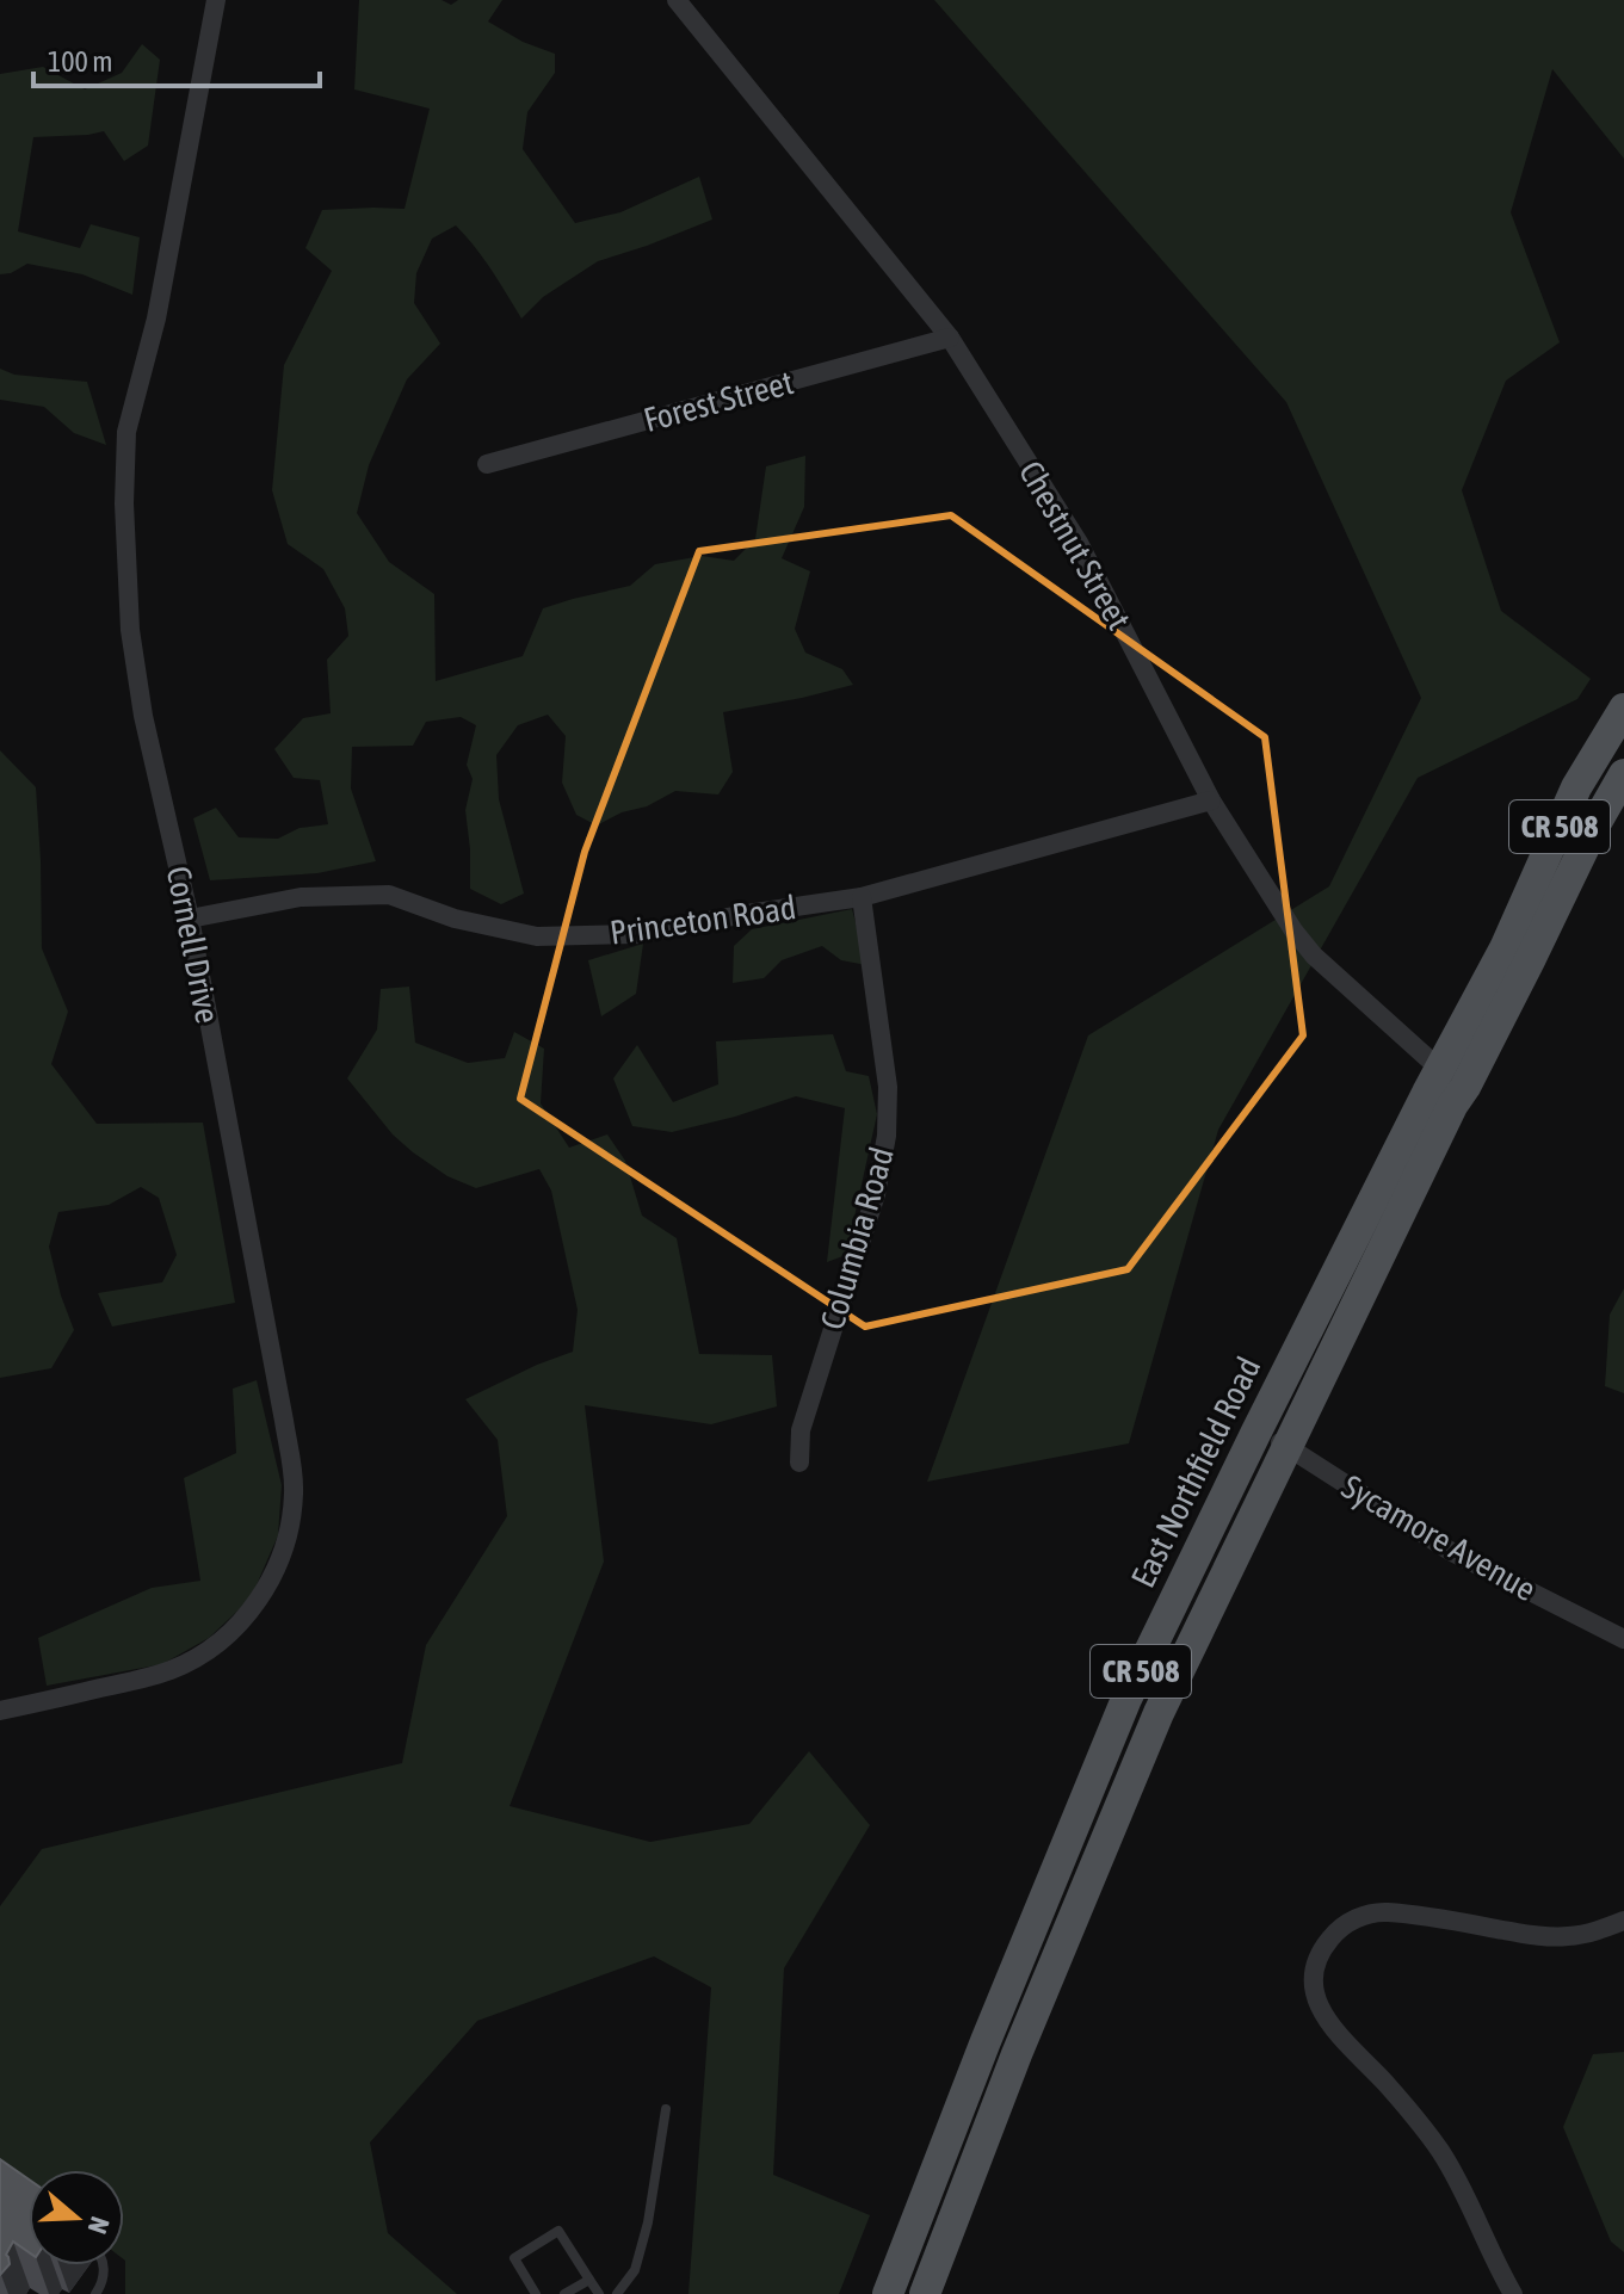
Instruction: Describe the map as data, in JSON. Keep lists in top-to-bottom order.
{
  "streets": {
    "main road": ["CR 508", "East Northfield Road"],
    "street": [
      "Forest Street",
      "Chestnut Street",
      "Princeton Road",
      "Cornell Drive",
      "Columbia Road",
      "Sycamore Avenue"
    ]
  },
  "crossings": [
    ["Forest Street", "Chestnut Street"],
    ["Chestnut Street", "Princeton Road"],
    ["Chestnut Street", "East Northfield Road"],
    ["Princeton Road", "Cornell Drive"],
    ["Princeton Road", "Columbia Road"],
    ["East Northfield Road", "Sycamore Avenue"]
  ],
  "scale_bar": "100 m",
  "north": "right"
}
